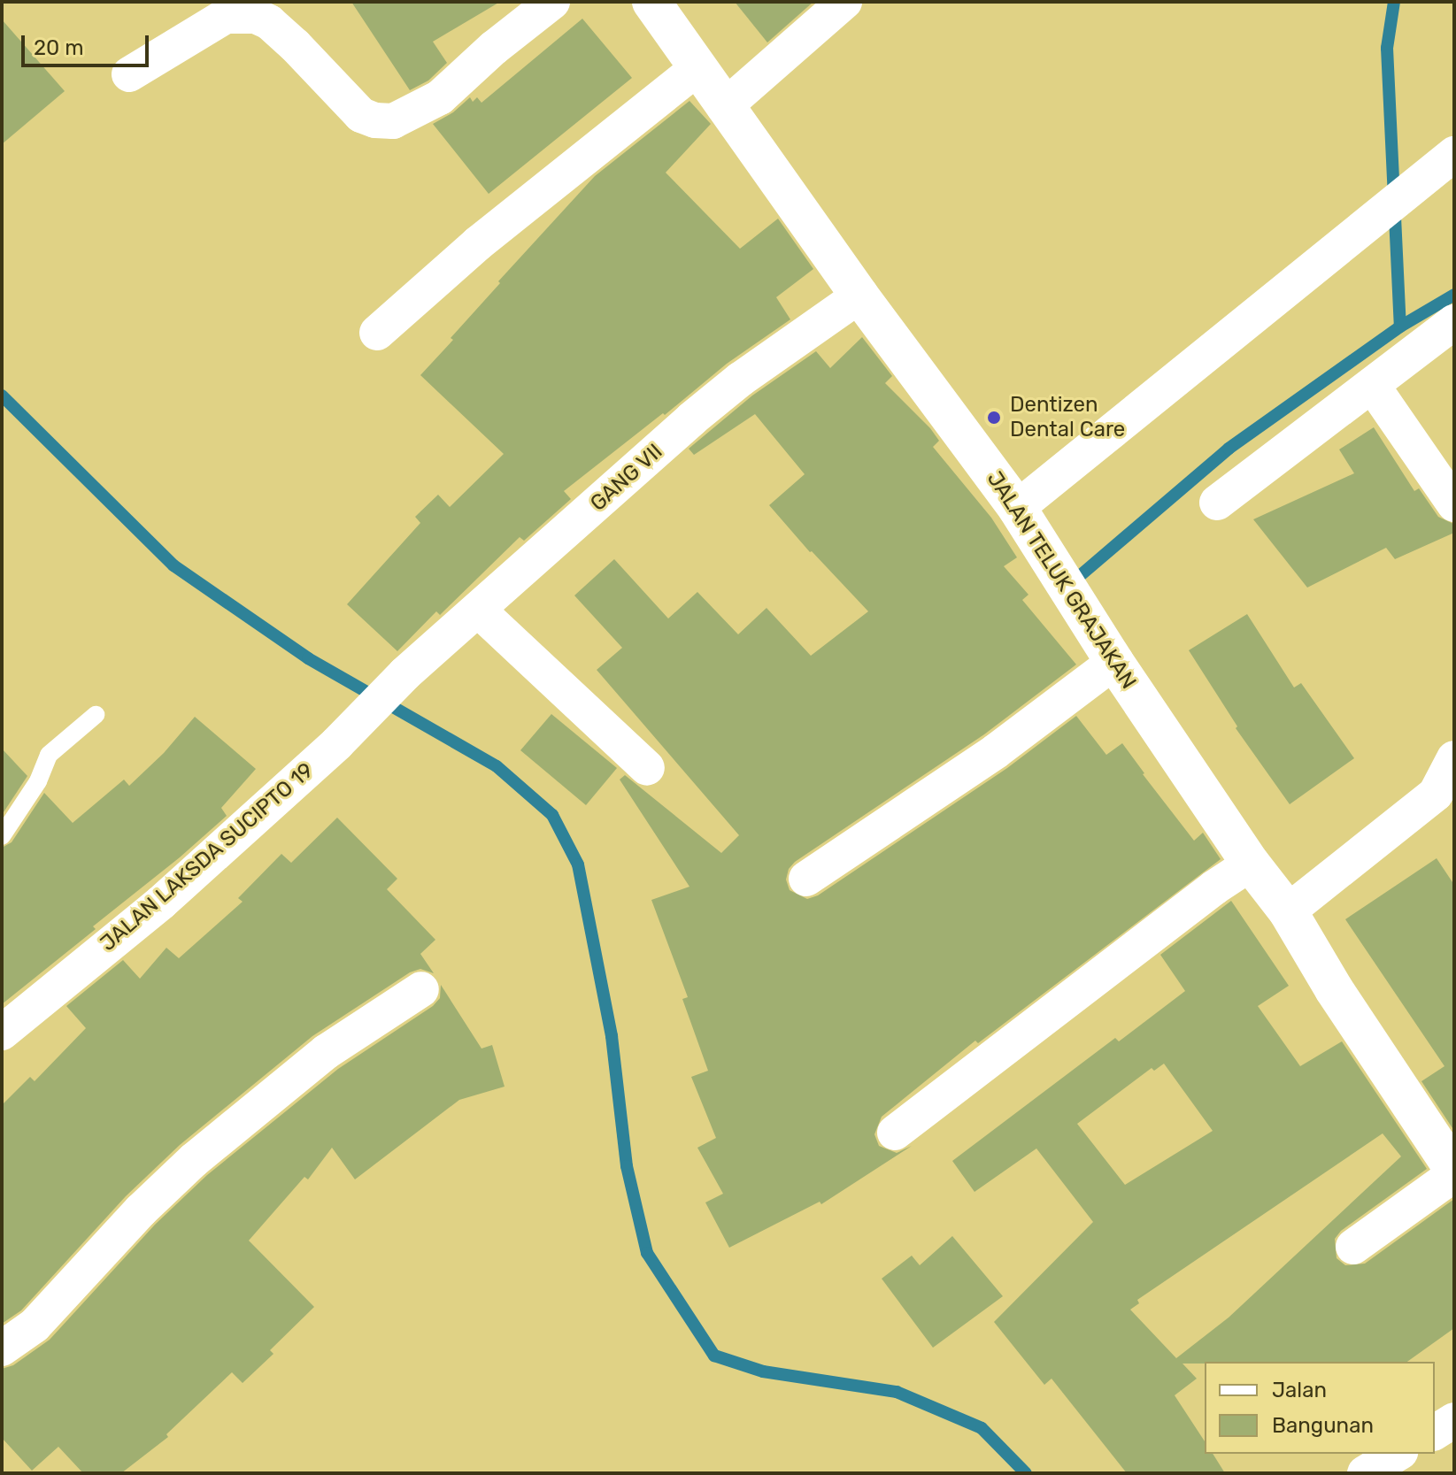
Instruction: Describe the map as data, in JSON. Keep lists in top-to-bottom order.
{
  "streets": {
    "street": ["GANG VII", "JALAN TELUK GRAJAKAN", "JALAN LAKSDA SUCIPTO 19"]
  },
  "crossings": [
    ["GANG VII", "JALAN TELUK GRAJAKAN"],
    ["GANG VII", "JALAN LAKSDA SUCIPTO 19"]
  ],
  "places": ["Dentizen Dental Care"],
  "legend": ["Jalan", "Bangunan"],
  "scale_bar": "20 m"
}
